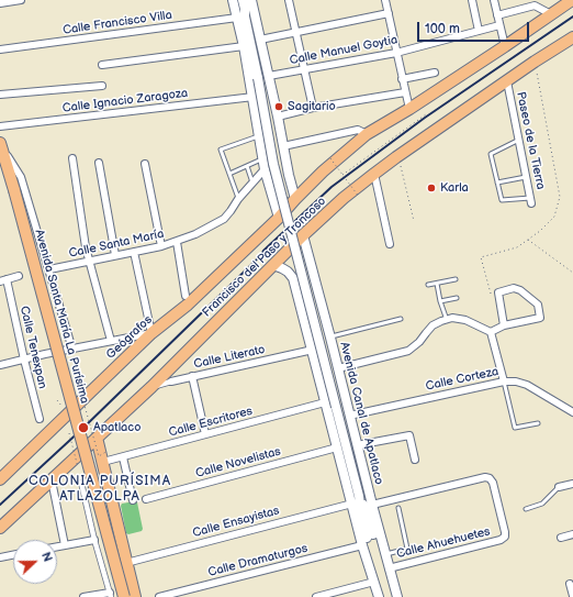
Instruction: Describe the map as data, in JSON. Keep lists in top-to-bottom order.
{
  "streets": {
    "main road": ["Francisco del Paso y Troncoso", "Avenida Santa María La Purísima", "Geógrafos"],
    "street": [
      "Calle Francisco Villa",
      "Calle Manuel Goytia",
      "Calle Ignacio Zaragoza",
      "Paseo de la Tierra",
      "Calle Santa María",
      "Calle Tenexpan",
      "Calle Literato",
      "Calle Corteza",
      "Avenida Canal de Apatlaco",
      "Calle Escritores",
      "Calle Novelistas",
      "Calle Ensayistas",
      "Calle Ahuehuetes",
      "Calle Dramaturgos"
    ]
  },
  "crossings": [
    ["Paseo de la Tierra", "Francisco del Paso y Troncoso"],
    ["Calle Santa María", "Avenida Santa María La Purísima"],
    ["Francisco del Paso y Troncoso", "Geógrafos"],
    ["Francisco del Paso y Troncoso", "Calle Literato"],
    ["Francisco del Paso y Troncoso", "Avenida Canal de Apatlaco"],
    ["Calle Corteza", "Avenida Canal de Apatlaco"],
    ["Avenida Canal de Apatlaco", "Calle Ahuehuetes"]
  ],
  "districts": ["COLONIA PURÍSIMA ATLAZOLPA"],
  "places": ["Sagitario", "Karla", "Apatlaco"],
  "scale_bar": "100 m",
  "north": "right"
}
